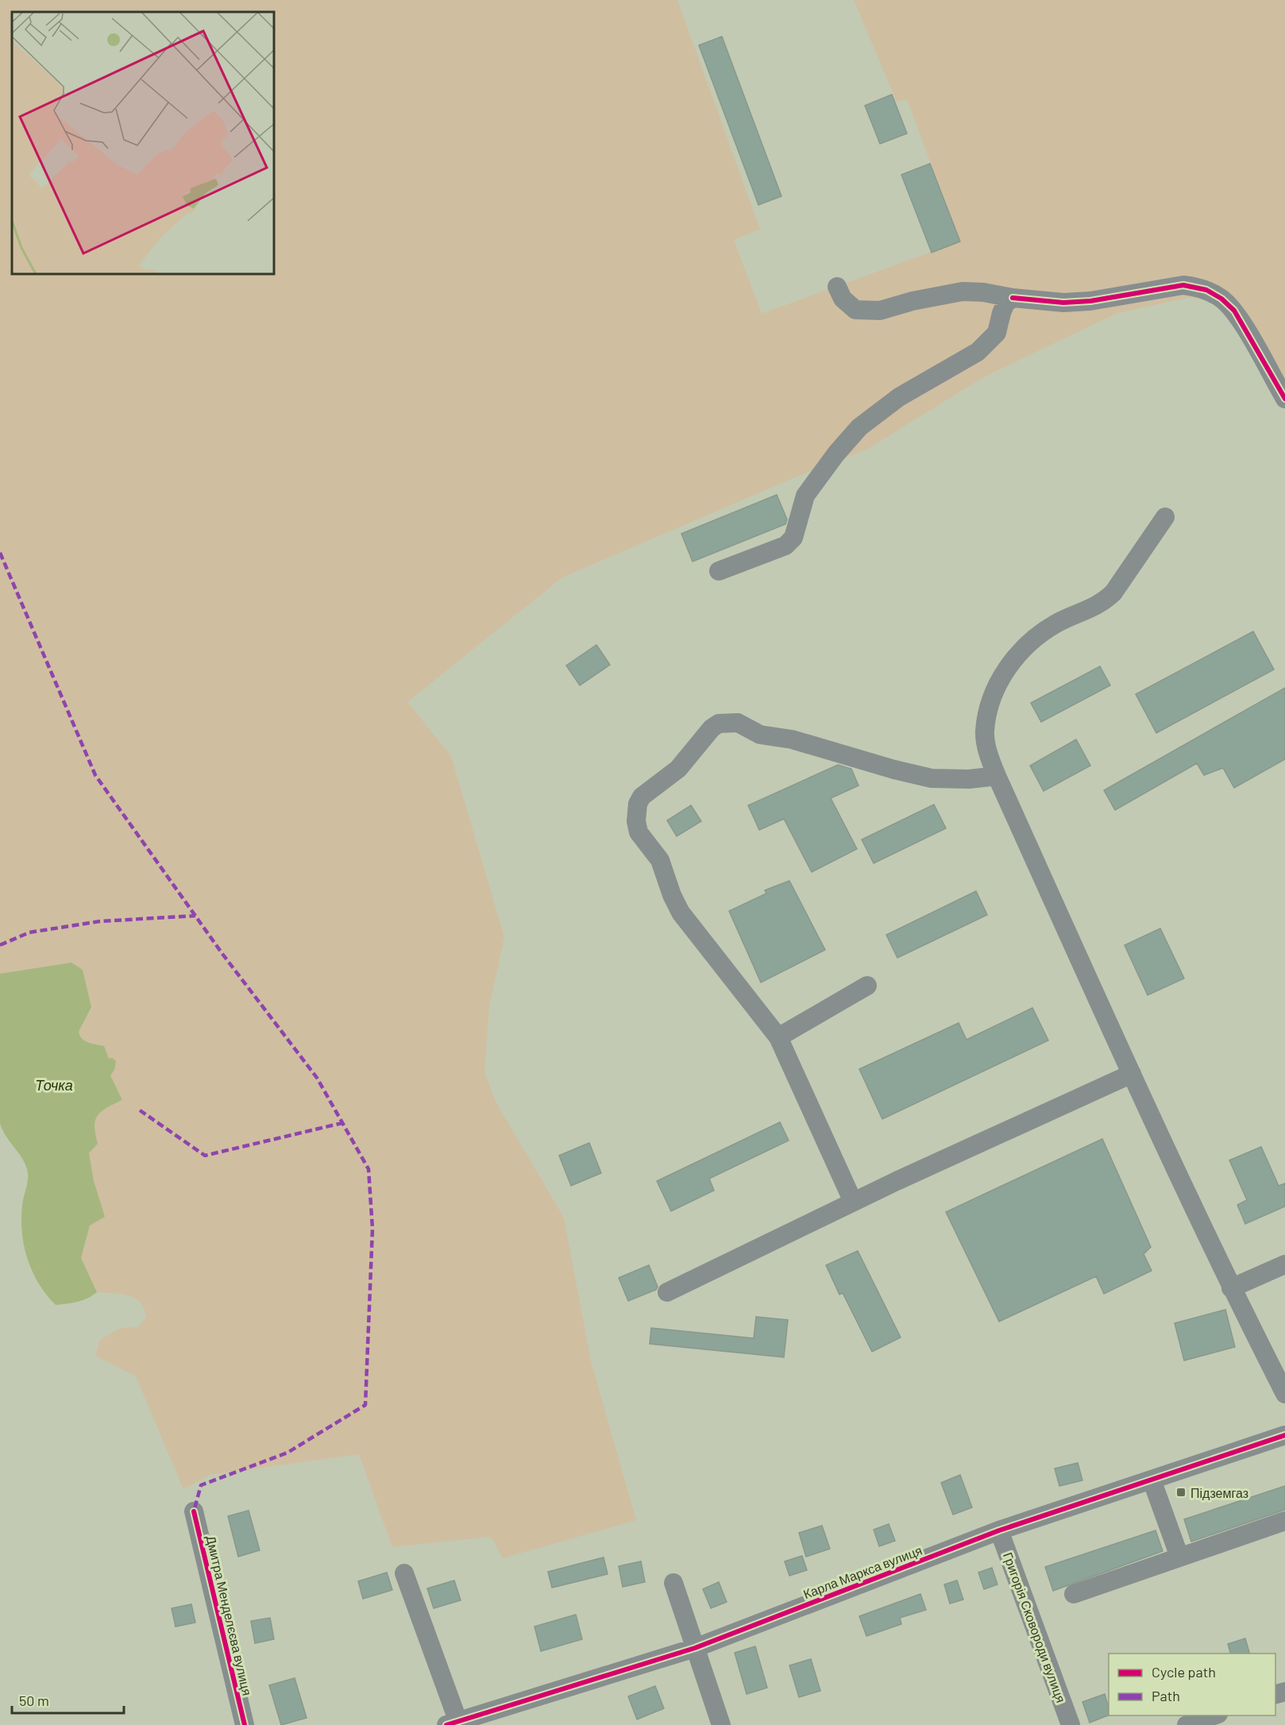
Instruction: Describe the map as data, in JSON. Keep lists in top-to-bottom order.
{
  "streets": {
    "street": ["Карла Маркса вулиця", "Дмитра Менделєєва вулиця", "Григорія Сковороди вулиця"]
  },
  "crossings": [
    ["Карла Маркса вулиця", "Григорія Сковороди вулиця"]
  ],
  "water": ["Точка"],
  "places": {
    "transit": ["Підземгаз"]
  },
  "legend": ["Cycle path", "Path"],
  "scale_bar": "50 m"
}
